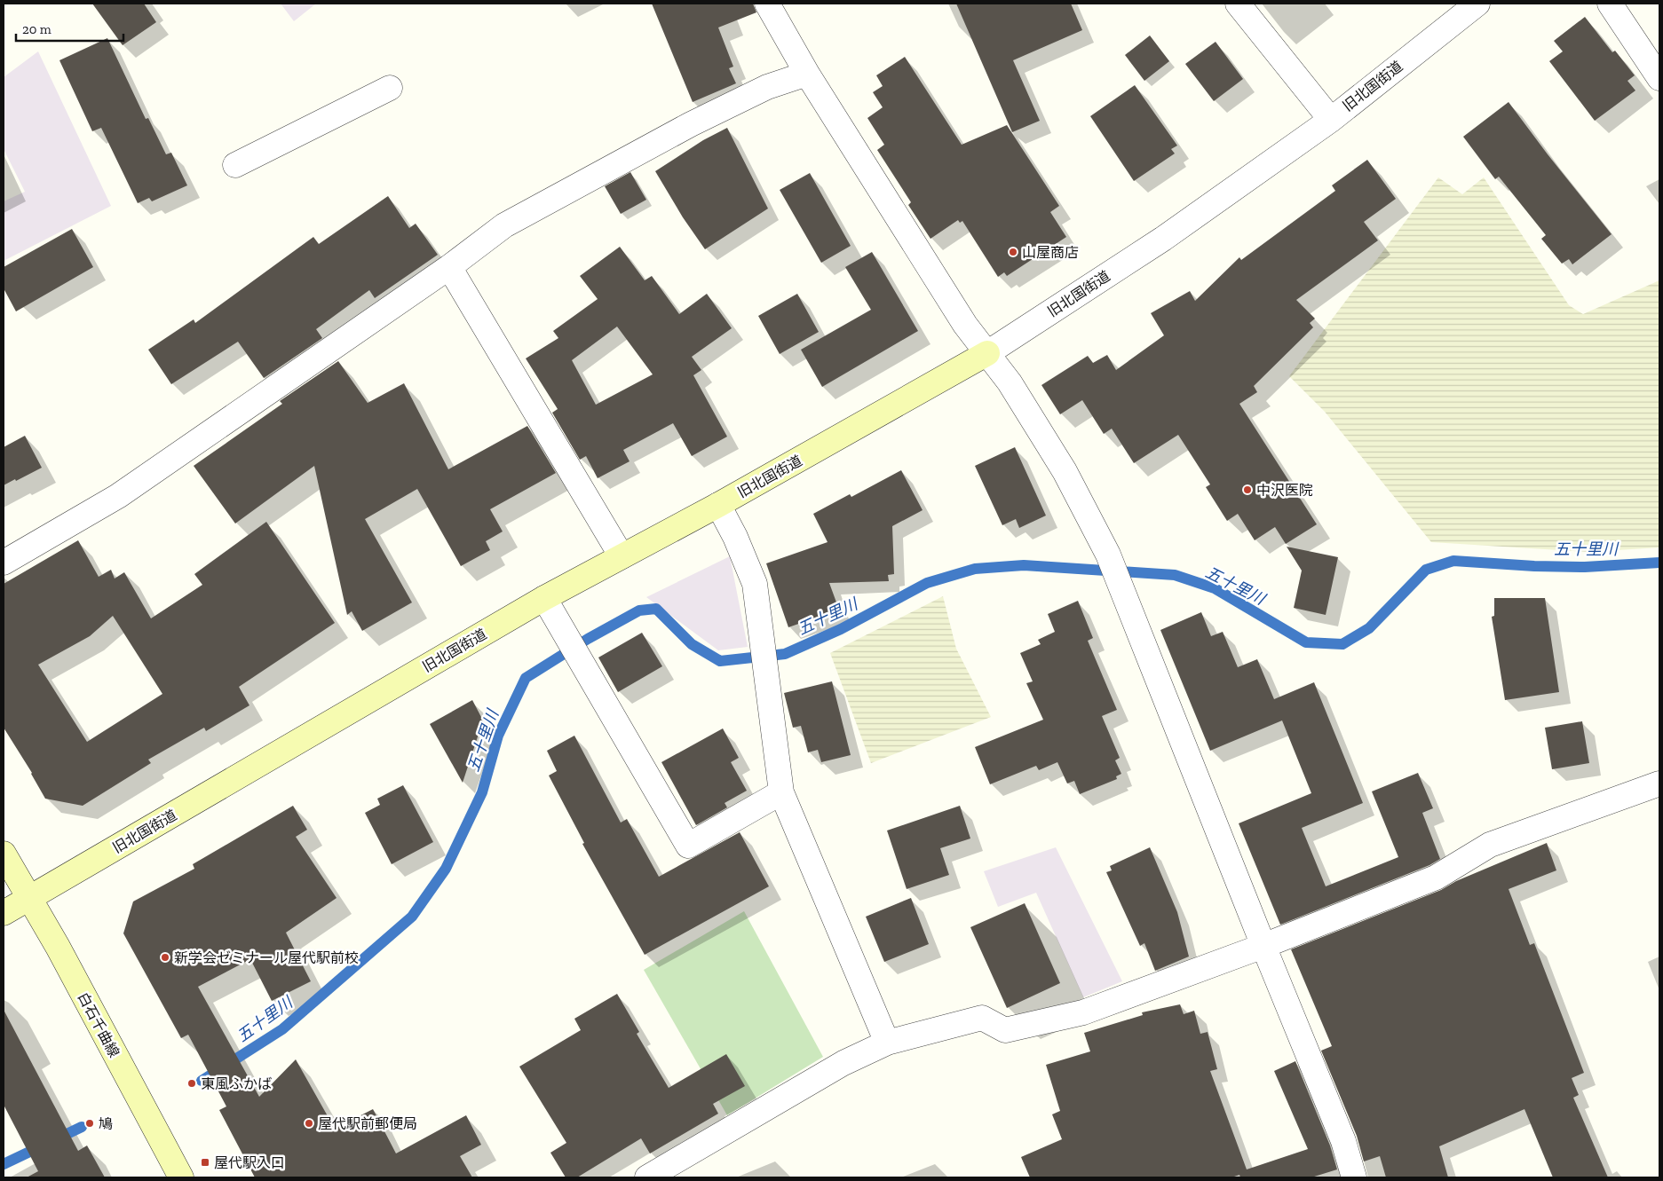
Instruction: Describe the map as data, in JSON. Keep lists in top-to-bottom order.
{
  "streets": {
    "street": ["旧北国街道", "白石千曲線"]
  },
  "crossings": [
    ["旧北国街道", "白石千曲線"]
  ],
  "water": ["五十里川"],
  "places": {
    "other": [
      "山屋商店",
      "中沢医院",
      "新学会ゼミナール屋代駅前校",
      "東風ふかば",
      "鳩",
      "屋代駅前郵便局"
    ],
    "transit": ["屋代駅入口"]
  },
  "scale_bar": "20 m"
}
